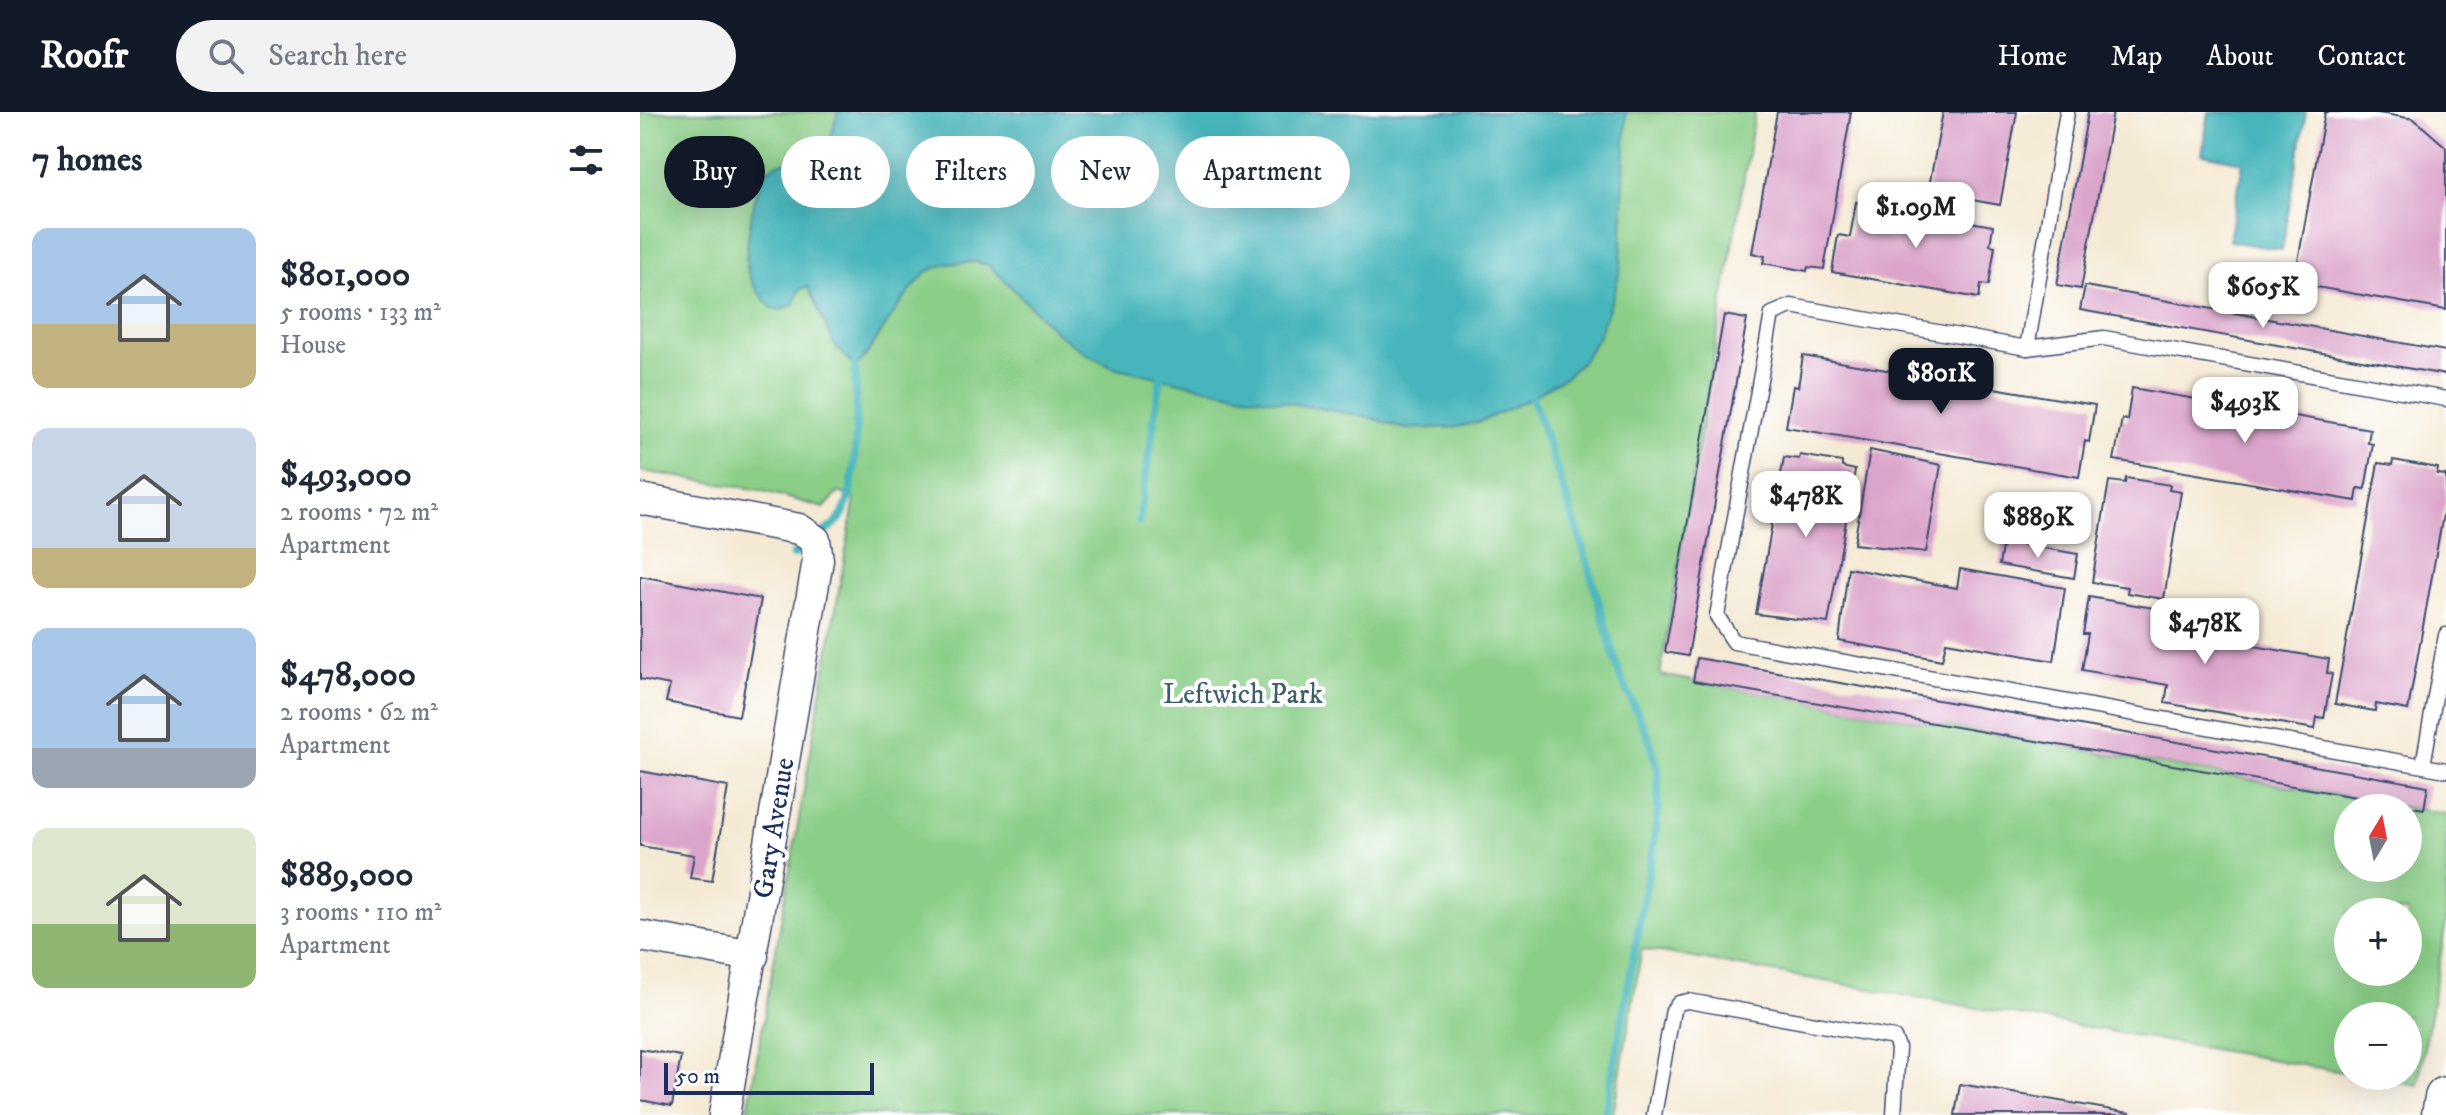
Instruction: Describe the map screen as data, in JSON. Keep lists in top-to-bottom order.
{
  "streets": {
    "street": ["Gary Avenue"]
  },
  "parks": ["Leftwich Park"],
  "scale_bar": "50 m",
  "north": "top",
  "page": {
    "header": "Roofr",
    "search": "Search here",
    "nav": [
      "Home",
      "Map",
      "About",
      "Contact"
    ],
    "heading": "7 homes",
    "chip": [
      "Buy",
      "Rent",
      "Filters",
      "New",
      "Apartment"
    ],
    "price": [
      "$1.09M",
      "$605K",
      "$801K",
      "$493K",
      "$478K",
      "$889K",
      "$478K"
    ],
    "list": [
      {
        "name": "$801,000",
        "note": "5 rooms · 133 m² · House"
      },
      {
        "name": "$493,000",
        "note": "2 rooms · 72 m² · Apartment"
      },
      {
        "name": "$478,000",
        "note": "2 rooms · 62 m² · Apartment"
      },
      {
        "name": "$889,000",
        "note": "3 rooms · 110 m² · Apartment"
      }
    ],
    "map_buttons": ["+", "−"],
    "scale": "50 m"
  }
}
